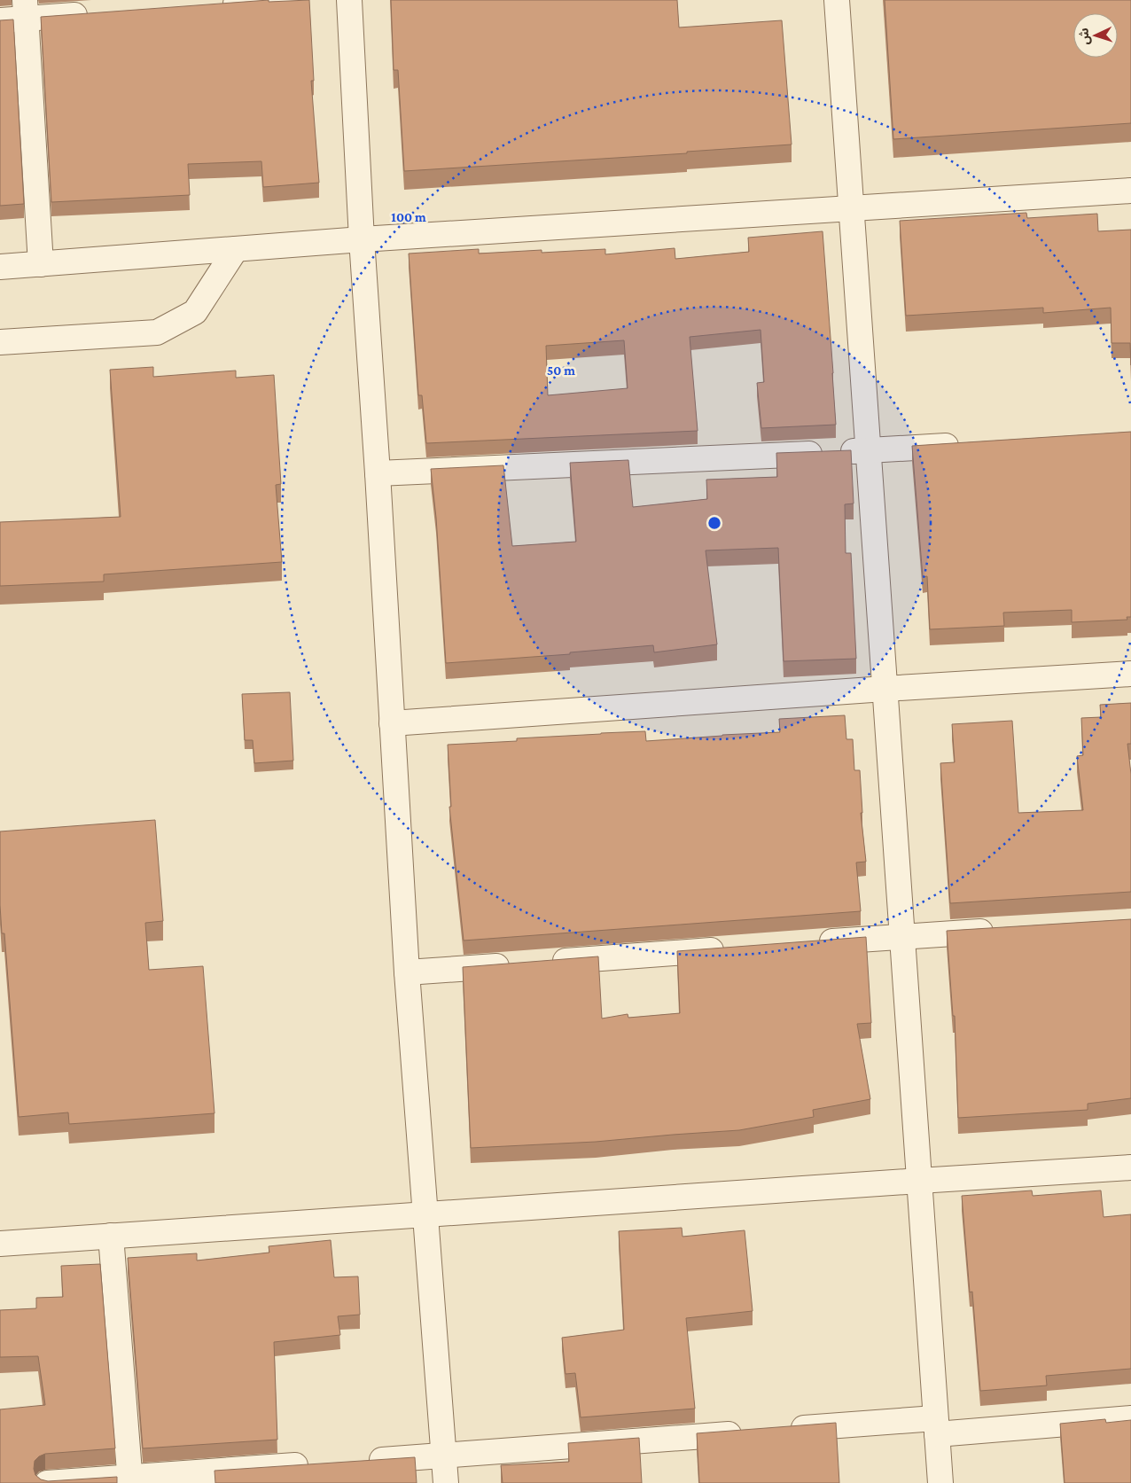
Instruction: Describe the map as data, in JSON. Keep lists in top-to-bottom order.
{
  "north": "left",
  "rings": ["100 m", "50 m"]
}
